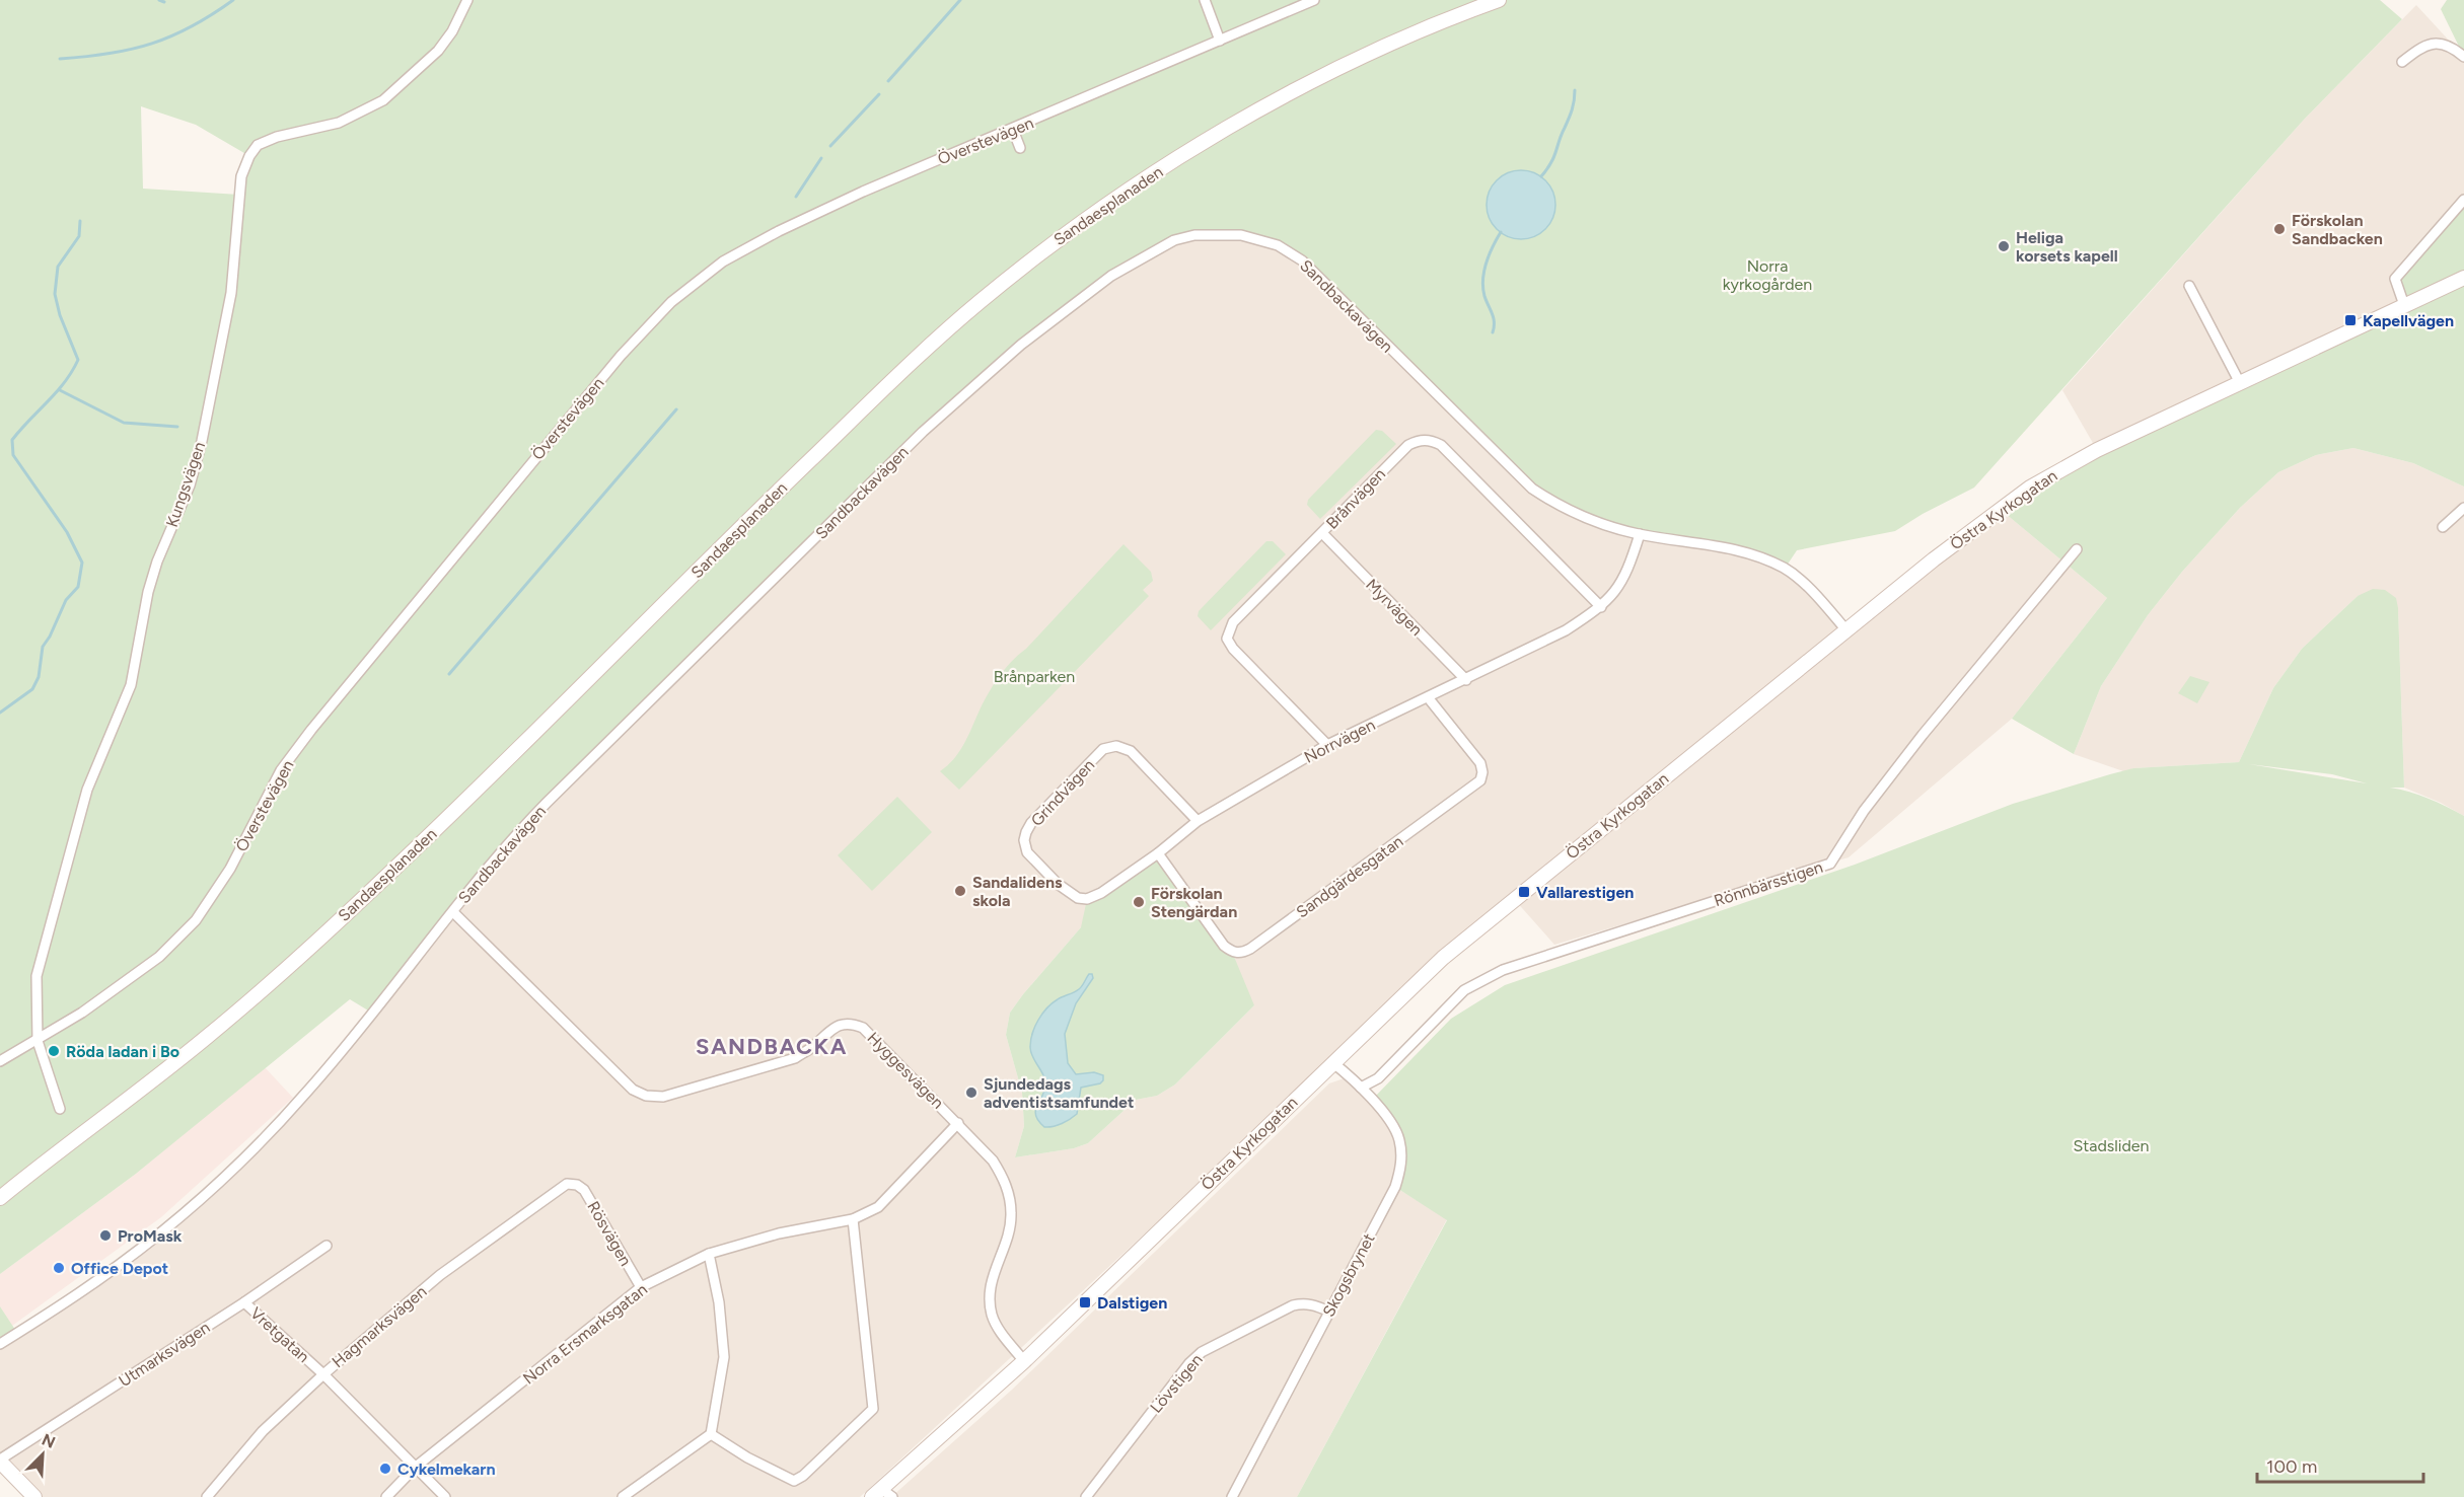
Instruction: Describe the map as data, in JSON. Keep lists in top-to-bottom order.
{
  "streets": {
    "street": [
      "Överstevägen",
      "Sandaesplanaden",
      "Sandbackavägen",
      "Kungsvägen",
      "Brånvägen",
      "Östra Kyrkogatan",
      "Myrvägen",
      "Norrvägen",
      "Grindvägen",
      "Sandgärdesgatan",
      "Rönnbärsstigen",
      "Hyggesvägen",
      "Rösvägen",
      "Skogsbrynet",
      "Hagmarksvägen",
      "Norra Ersmarksgatan",
      "Vretgatan",
      "Utmarksvägen",
      "Lövstigen"
    ]
  },
  "crossings": [
    ["Överstevägen", "Kungsvägen"],
    ["Sandbackavägen", "Östra Kyrkogatan"],
    ["Sandbackavägen", "Norrvägen"],
    ["Sandbackavägen", "Hyggesvägen"],
    ["Brånvägen", "Myrvägen"],
    ["Brånvägen", "Norrvägen"],
    ["Östra Kyrkogatan", "Hyggesvägen"],
    ["Östra Kyrkogatan", "Skogsbrynet"],
    ["Myrvägen", "Norrvägen"],
    ["Norrvägen", "Grindvägen"],
    ["Norrvägen", "Sandgärdesgatan"],
    ["Rönnbärsstigen", "Skogsbrynet"],
    ["Hyggesvägen", "Norra Ersmarksgatan"],
    ["Rösvägen", "Hagmarksvägen"],
    ["Rösvägen", "Norra Ersmarksgatan"],
    ["Skogsbrynet", "Lövstigen"],
    ["Hagmarksvägen", "Vretgatan"],
    ["Norra Ersmarksgatan", "Vretgatan"],
    ["Vretgatan", "Utmarksvägen"]
  ],
  "districts": ["SANDBACKA"],
  "parks": ["Norra kyrkogården", "Brånparken", "Stadsliden"],
  "places": {
    "other": [
      "Förskolan Sandbacken",
      "Heliga korsets kapell",
      "Sandalidens skola",
      "Förskolan Stengärdan",
      "Röda ladan i Bo",
      "Sjundedags adventistsamfundet",
      "ProMask",
      "Office Depot",
      "Cykelmekarn"
    ],
    "transit": ["Kapellvägen", "Vallarestigen", "Dalstigen"]
  },
  "scale_bar": "100 m",
  "north": "top right"
}
